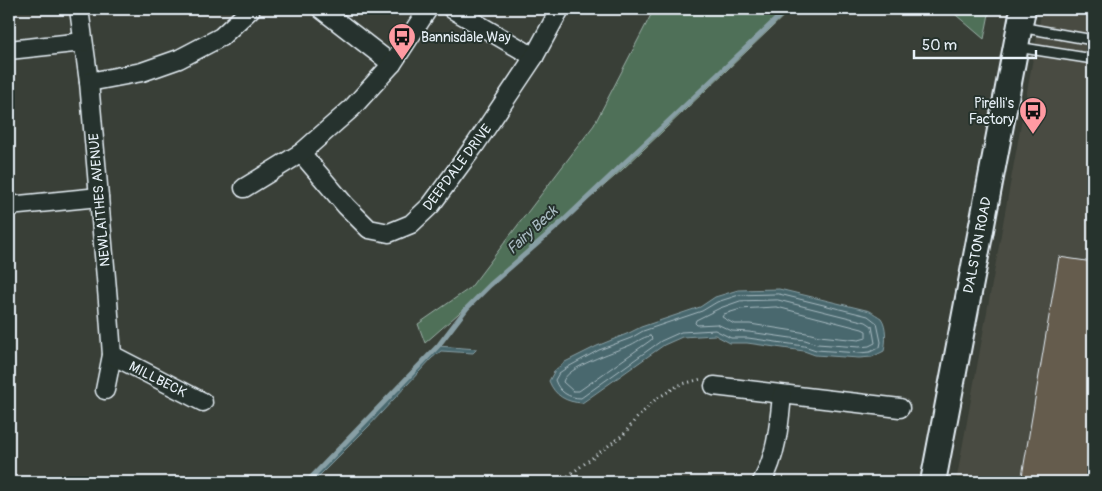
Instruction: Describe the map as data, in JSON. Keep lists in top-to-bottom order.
{
  "streets": {
    "main road": ["DALSTON ROAD"],
    "street": ["DEEPDALE DRIVE", "NEWLAITHES AVENUE", "MILLBECK"]
  },
  "crossings": [
    ["NEWLAITHES AVENUE", "MILLBECK"]
  ],
  "water": ["Fairy Beck"],
  "places": {
    "bus stop": ["Bannisdale Way", "Pirelli's Factory"]
  },
  "scale_bar": "50 m"
}
